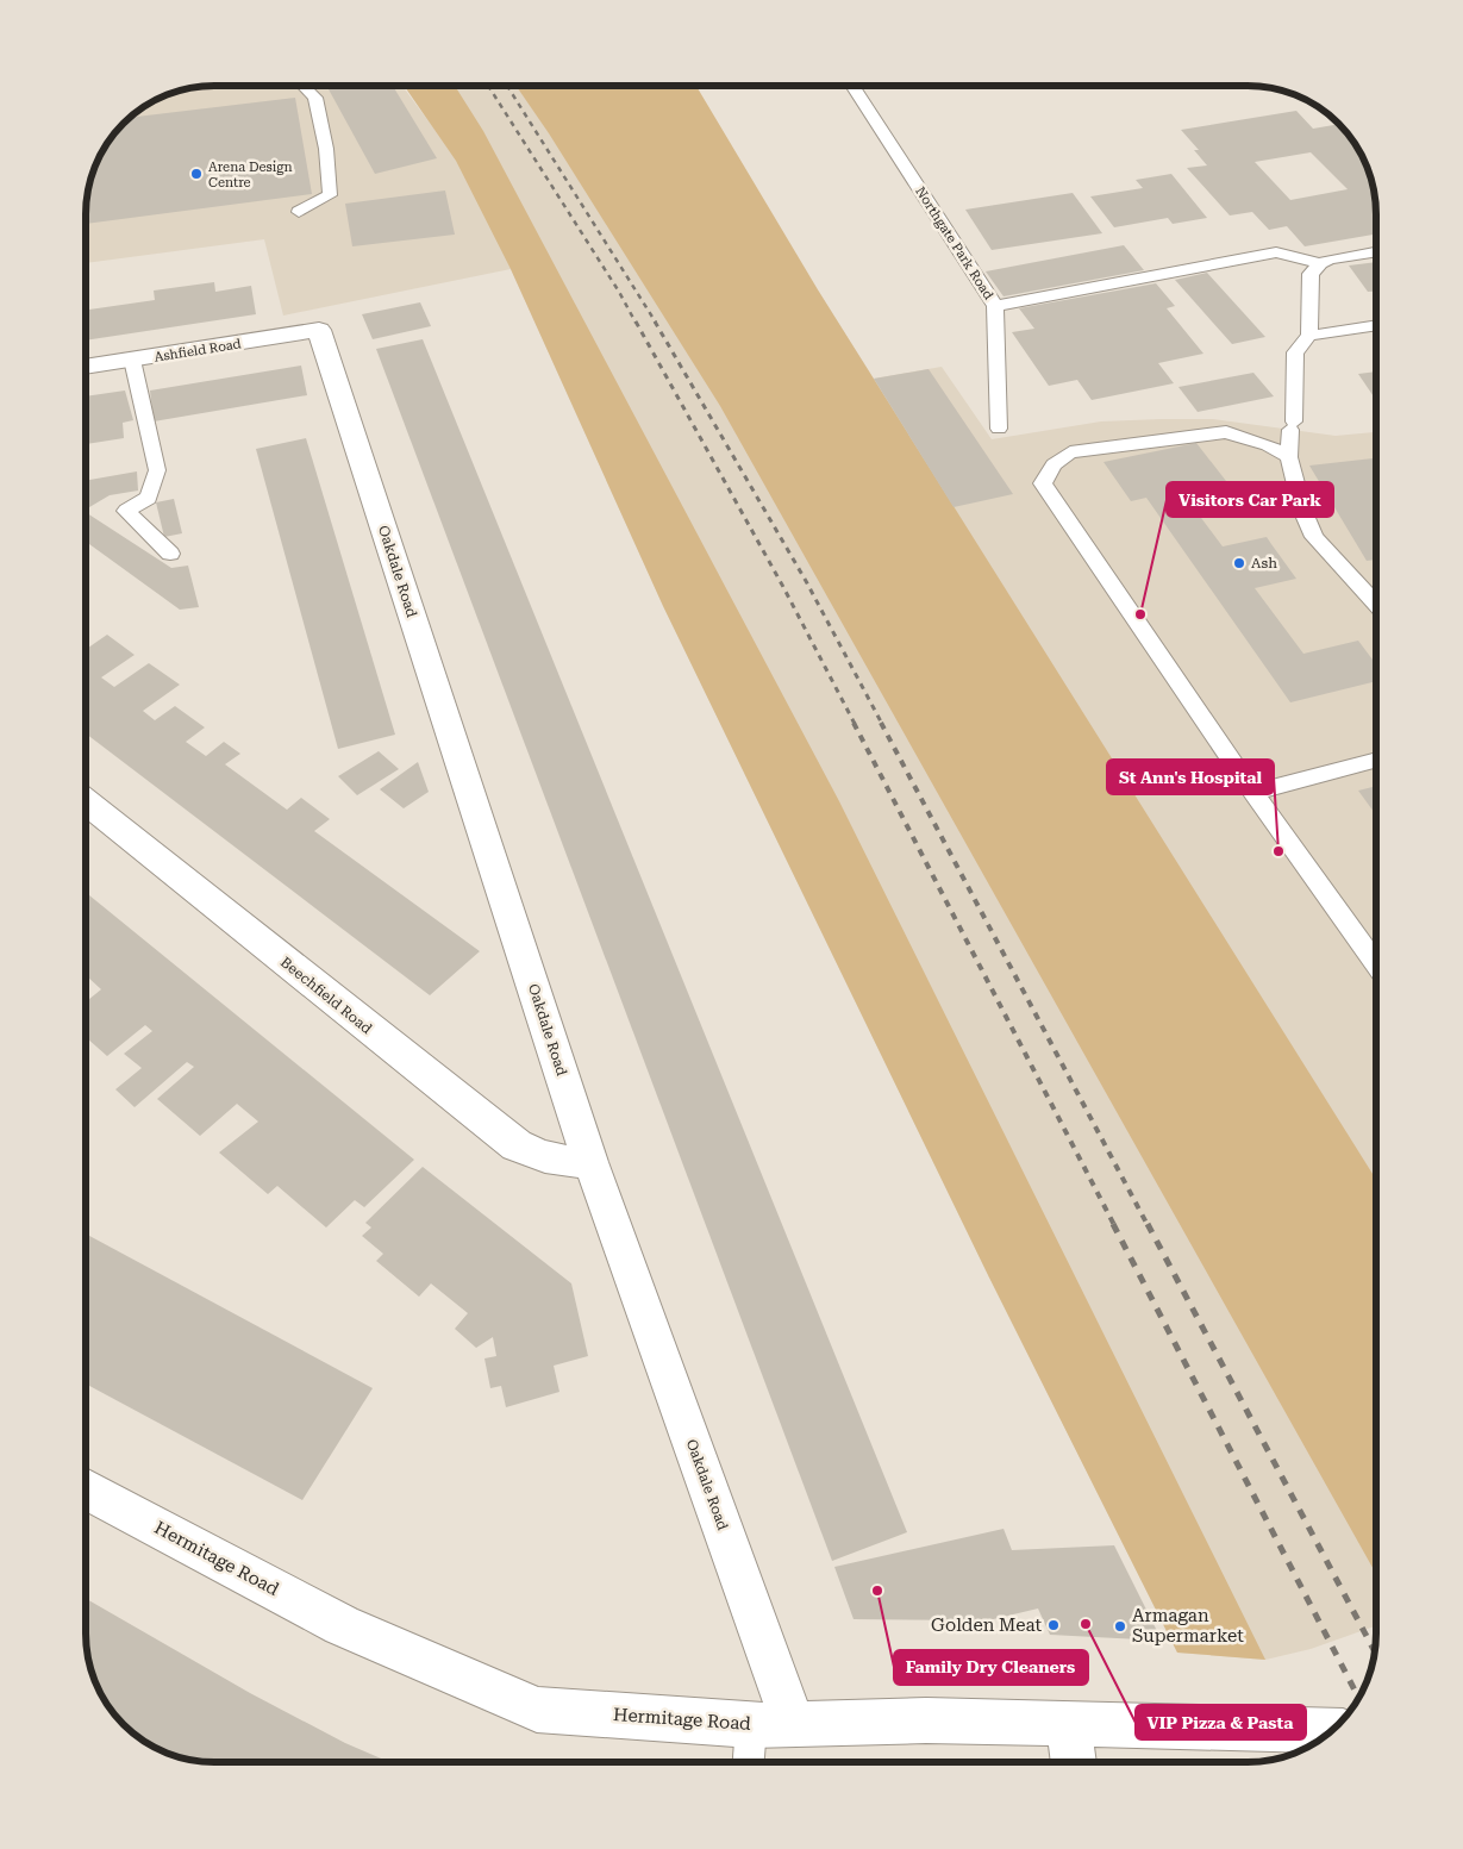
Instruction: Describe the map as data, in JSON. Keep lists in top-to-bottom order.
{
  "streets": {
    "street": [
      "Ashfield Road",
      "Oakdale Road",
      "Beechfield Road",
      "Hermitage Road"
    ],
    "lane": ["Northgate Park Road"]
  },
  "crossings": [
    ["Ashfield Road", "Oakdale Road"],
    ["Oakdale Road", "Beechfield Road"],
    ["Oakdale Road", "Hermitage Road"]
  ],
  "places": [
    "Arena Design Centre",
    "Ash",
    "Visitors Car Park",
    "St Ann's Hospital",
    "Family Dry Cleaners",
    "VIP Pizza & Pasta",
    "Golden Meat",
    "Armagan Supermarket"
  ]
}
